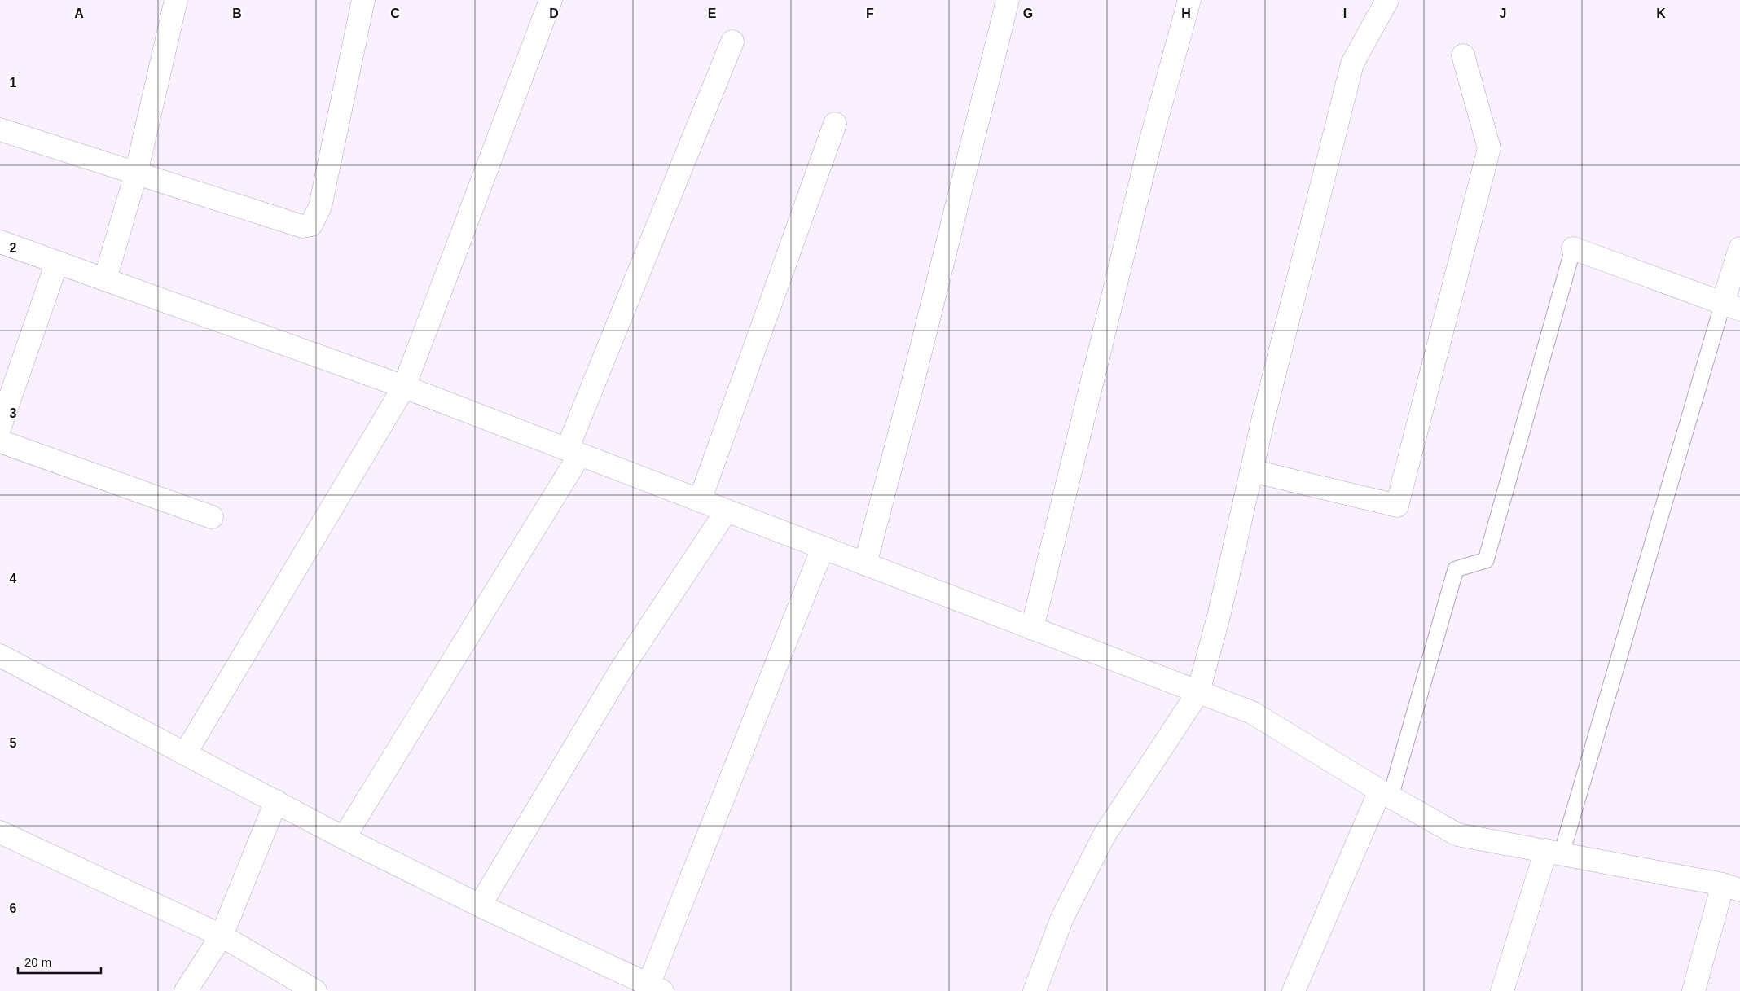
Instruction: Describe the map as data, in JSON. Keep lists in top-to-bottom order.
{
  "scale_bar": "20 m",
  "grid": {
    "columns": [
      "A",
      "B",
      "C",
      "D",
      "E",
      "F",
      "G",
      "H",
      "I",
      "J",
      "K"
    ],
    "rows": [
      "1",
      "2",
      "3",
      "4",
      "5",
      "6"
    ]
  }
}
